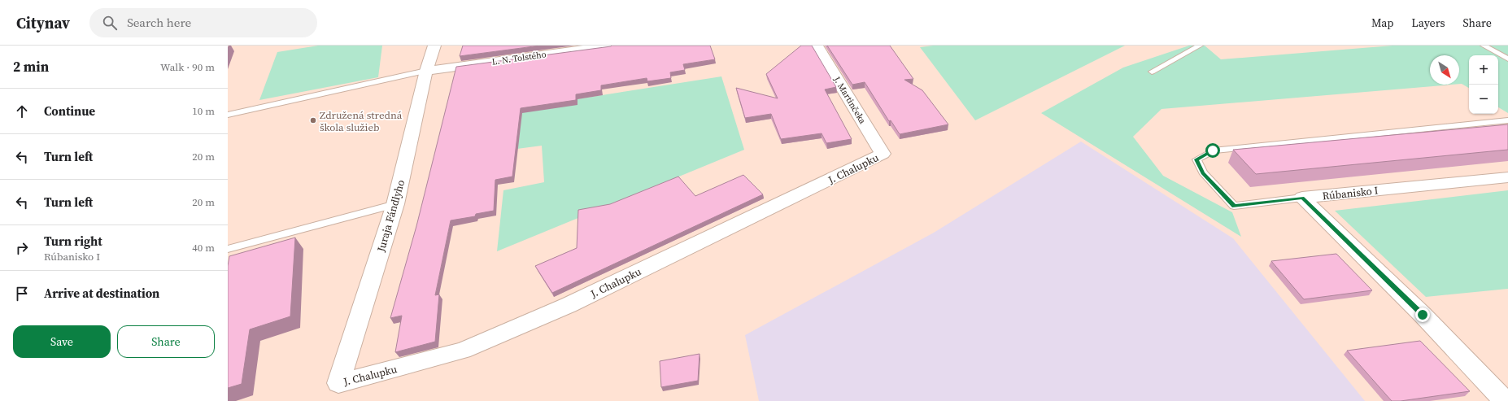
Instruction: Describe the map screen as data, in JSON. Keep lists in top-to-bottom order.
{
  "streets": {
    "street": [
      "L. N. Tolstého",
      "J. Martinčeka",
      "J. Chalupku",
      "Rúbanisko I",
      "Juraja Fándlyho"
    ]
  },
  "crossings": [
    ["L. N. Tolstého", "Juraja Fándlyho"],
    ["J. Martinčeka", "J. Chalupku"],
    ["J. Chalupku", "Juraja Fándlyho"]
  ],
  "places": ["Združená stredná škola služieb"],
  "north": "bottom right",
  "page": {
    "header": "Citynav",
    "search": "Search here",
    "nav": ["Map", "Layers", "Share"],
    "heading": ["2 min", "Walk · 90 m"],
    "map_buttons": ["+", "−"],
    "list": [
      ["Continue", "10 m"],
      ["Turn left", "20 m"],
      ["Turn left", "20 m"],
      ["Turn right", "Rúbanisko I", "40 m"],
      "Arrive at destination"
    ],
    "buttons": ["Save", "Share"]
  }
}
